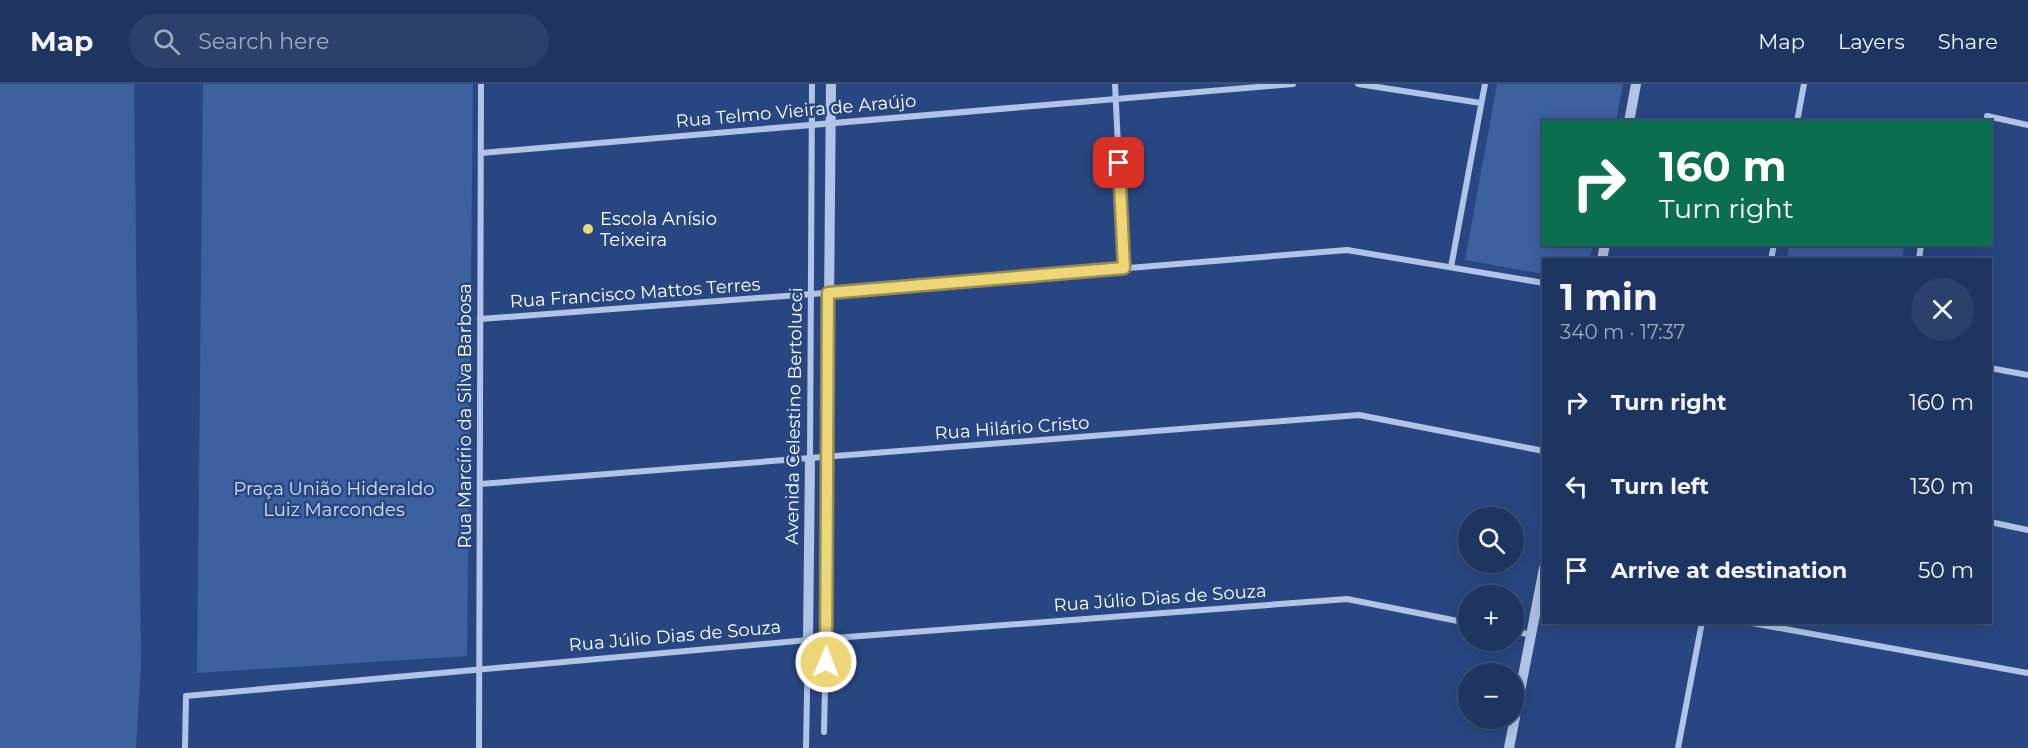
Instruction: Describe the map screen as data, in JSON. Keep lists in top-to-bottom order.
{
  "streets": {
    "street": [
      "Rua Telmo Vieira de Araújo",
      "Rua Francisco Mattos Terres",
      "Rua Marcírio da Silva Barbosa",
      "Avenida Celestino Bertolucci",
      "Rua Hilário Cristo",
      "Rua Júlio Dias de Souza"
    ]
  },
  "crossings": [
    ["Rua Telmo Vieira de Araújo", "Rua Marcírio da Silva Barbosa"],
    ["Rua Telmo Vieira de Araújo", "Avenida Celestino Bertolucci"],
    ["Rua Francisco Mattos Terres", "Rua Marcírio da Silva Barbosa"],
    ["Rua Francisco Mattos Terres", "Avenida Celestino Bertolucci"],
    ["Rua Marcírio da Silva Barbosa", "Rua Hilário Cristo"],
    ["Rua Marcírio da Silva Barbosa", "Rua Júlio Dias de Souza"],
    ["Avenida Celestino Bertolucci", "Rua Hilário Cristo"],
    ["Avenida Celestino Bertolucci", "Rua Júlio Dias de Souza"]
  ],
  "parks": ["Praça União Hideraldo Luiz Marcondes"],
  "places": ["Escola Anísio Teixeira"],
  "page": {
    "header": "Map",
    "search": "Search here",
    "nav": ["Map", "Layers", "Share"],
    "turn": ["160 m", "Turn right"],
    "heading": ["1 min", "340 m · 17:37"],
    "list": [
      {
        "name": "Turn right",
        "value": "160 m"
      },
      {
        "name": "Turn left",
        "value": "130 m"
      },
      {
        "name": "Arrive at destination",
        "value": "50 m"
      }
    ],
    "map_buttons": ["+", "−"]
  }
}
